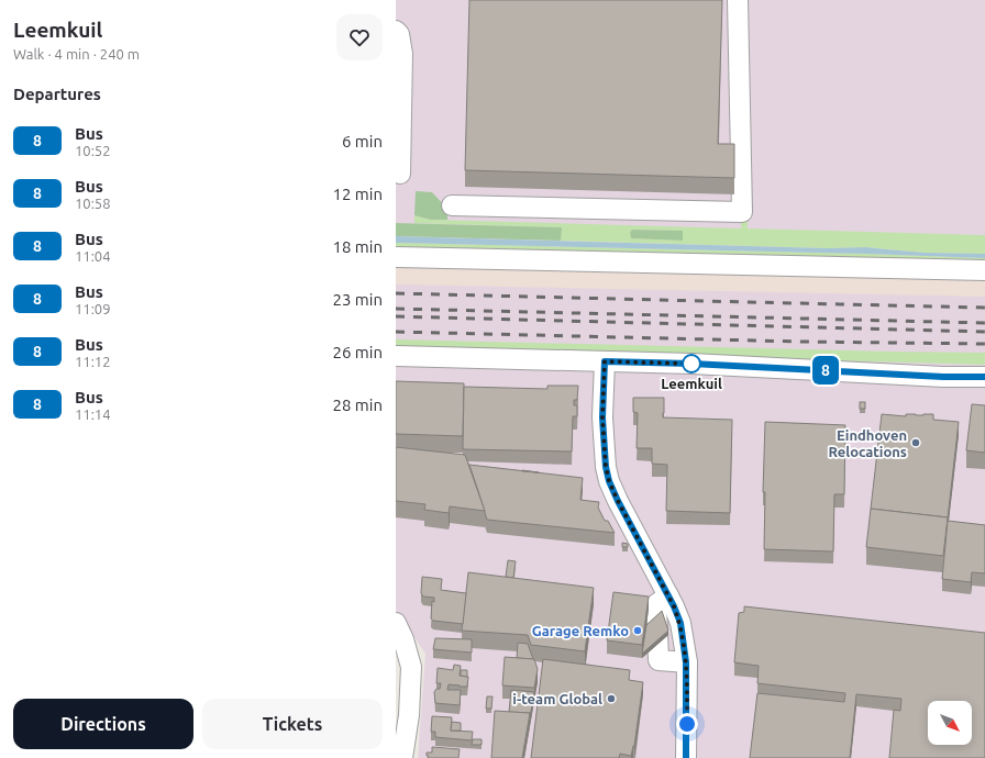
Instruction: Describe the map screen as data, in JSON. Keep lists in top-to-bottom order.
{
  "places": [
    "Leemkuil",
    "Eindhoven Relocations",
    "Garage Remko",
    "i-team Global"
  ],
  "lines": ["bus line 8"],
  "north": "bottom right",
  "page": {
    "heading": [
      ["Leemkuil", "Walk · 4 min · 240 m"],
      "Departures"
    ],
    "on_map": "8",
    "list": [
      {
        "mark": "8",
        "name": "Bus",
        "note": "10:52",
        "value": "6 min"
      },
      {
        "mark": "8",
        "name": "Bus",
        "note": "10:58",
        "value": "12 min"
      },
      {
        "mark": "8",
        "name": "Bus",
        "note": "11:04",
        "value": "18 min"
      },
      {
        "mark": "8",
        "name": "Bus",
        "note": "11:09",
        "value": "23 min"
      },
      {
        "mark": "8",
        "name": "Bus",
        "note": "11:12",
        "value": "26 min"
      },
      {
        "mark": "8",
        "name": "Bus",
        "note": "11:14",
        "value": "28 min"
      }
    ],
    "buttons": ["Directions", "Tickets"]
  }
}
